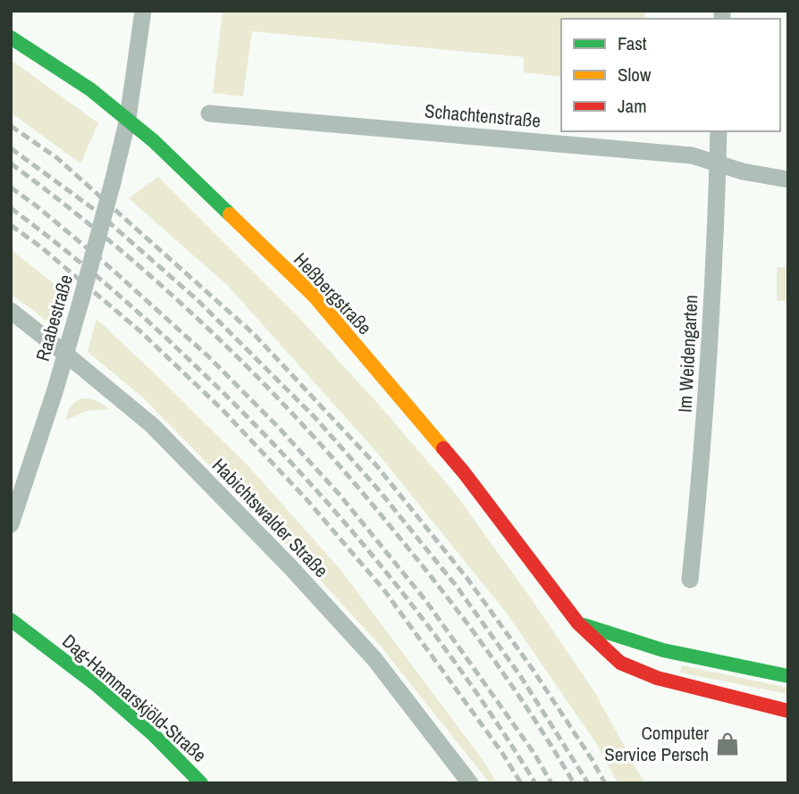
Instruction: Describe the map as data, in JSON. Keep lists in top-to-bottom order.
{
  "streets": {
    "main road": ["Heßbergstraße", "Dag-Hammarskjöld-Straße"],
    "street": [
      "Schachtenstraße",
      "Raabestraße",
      "Im Weidengarten",
      "Habichtswalder Straße"
    ]
  },
  "crossings": [
    ["Schachtenstraße", "Im Weidengarten"],
    ["Heßbergstraße", "Raabestraße"],
    ["Raabestraße", "Habichtswalder Straße"]
  ],
  "places": {
    "shop": ["Computer Service Persch"]
  },
  "legend": ["Fast", "Slow", "Jam"]
}
